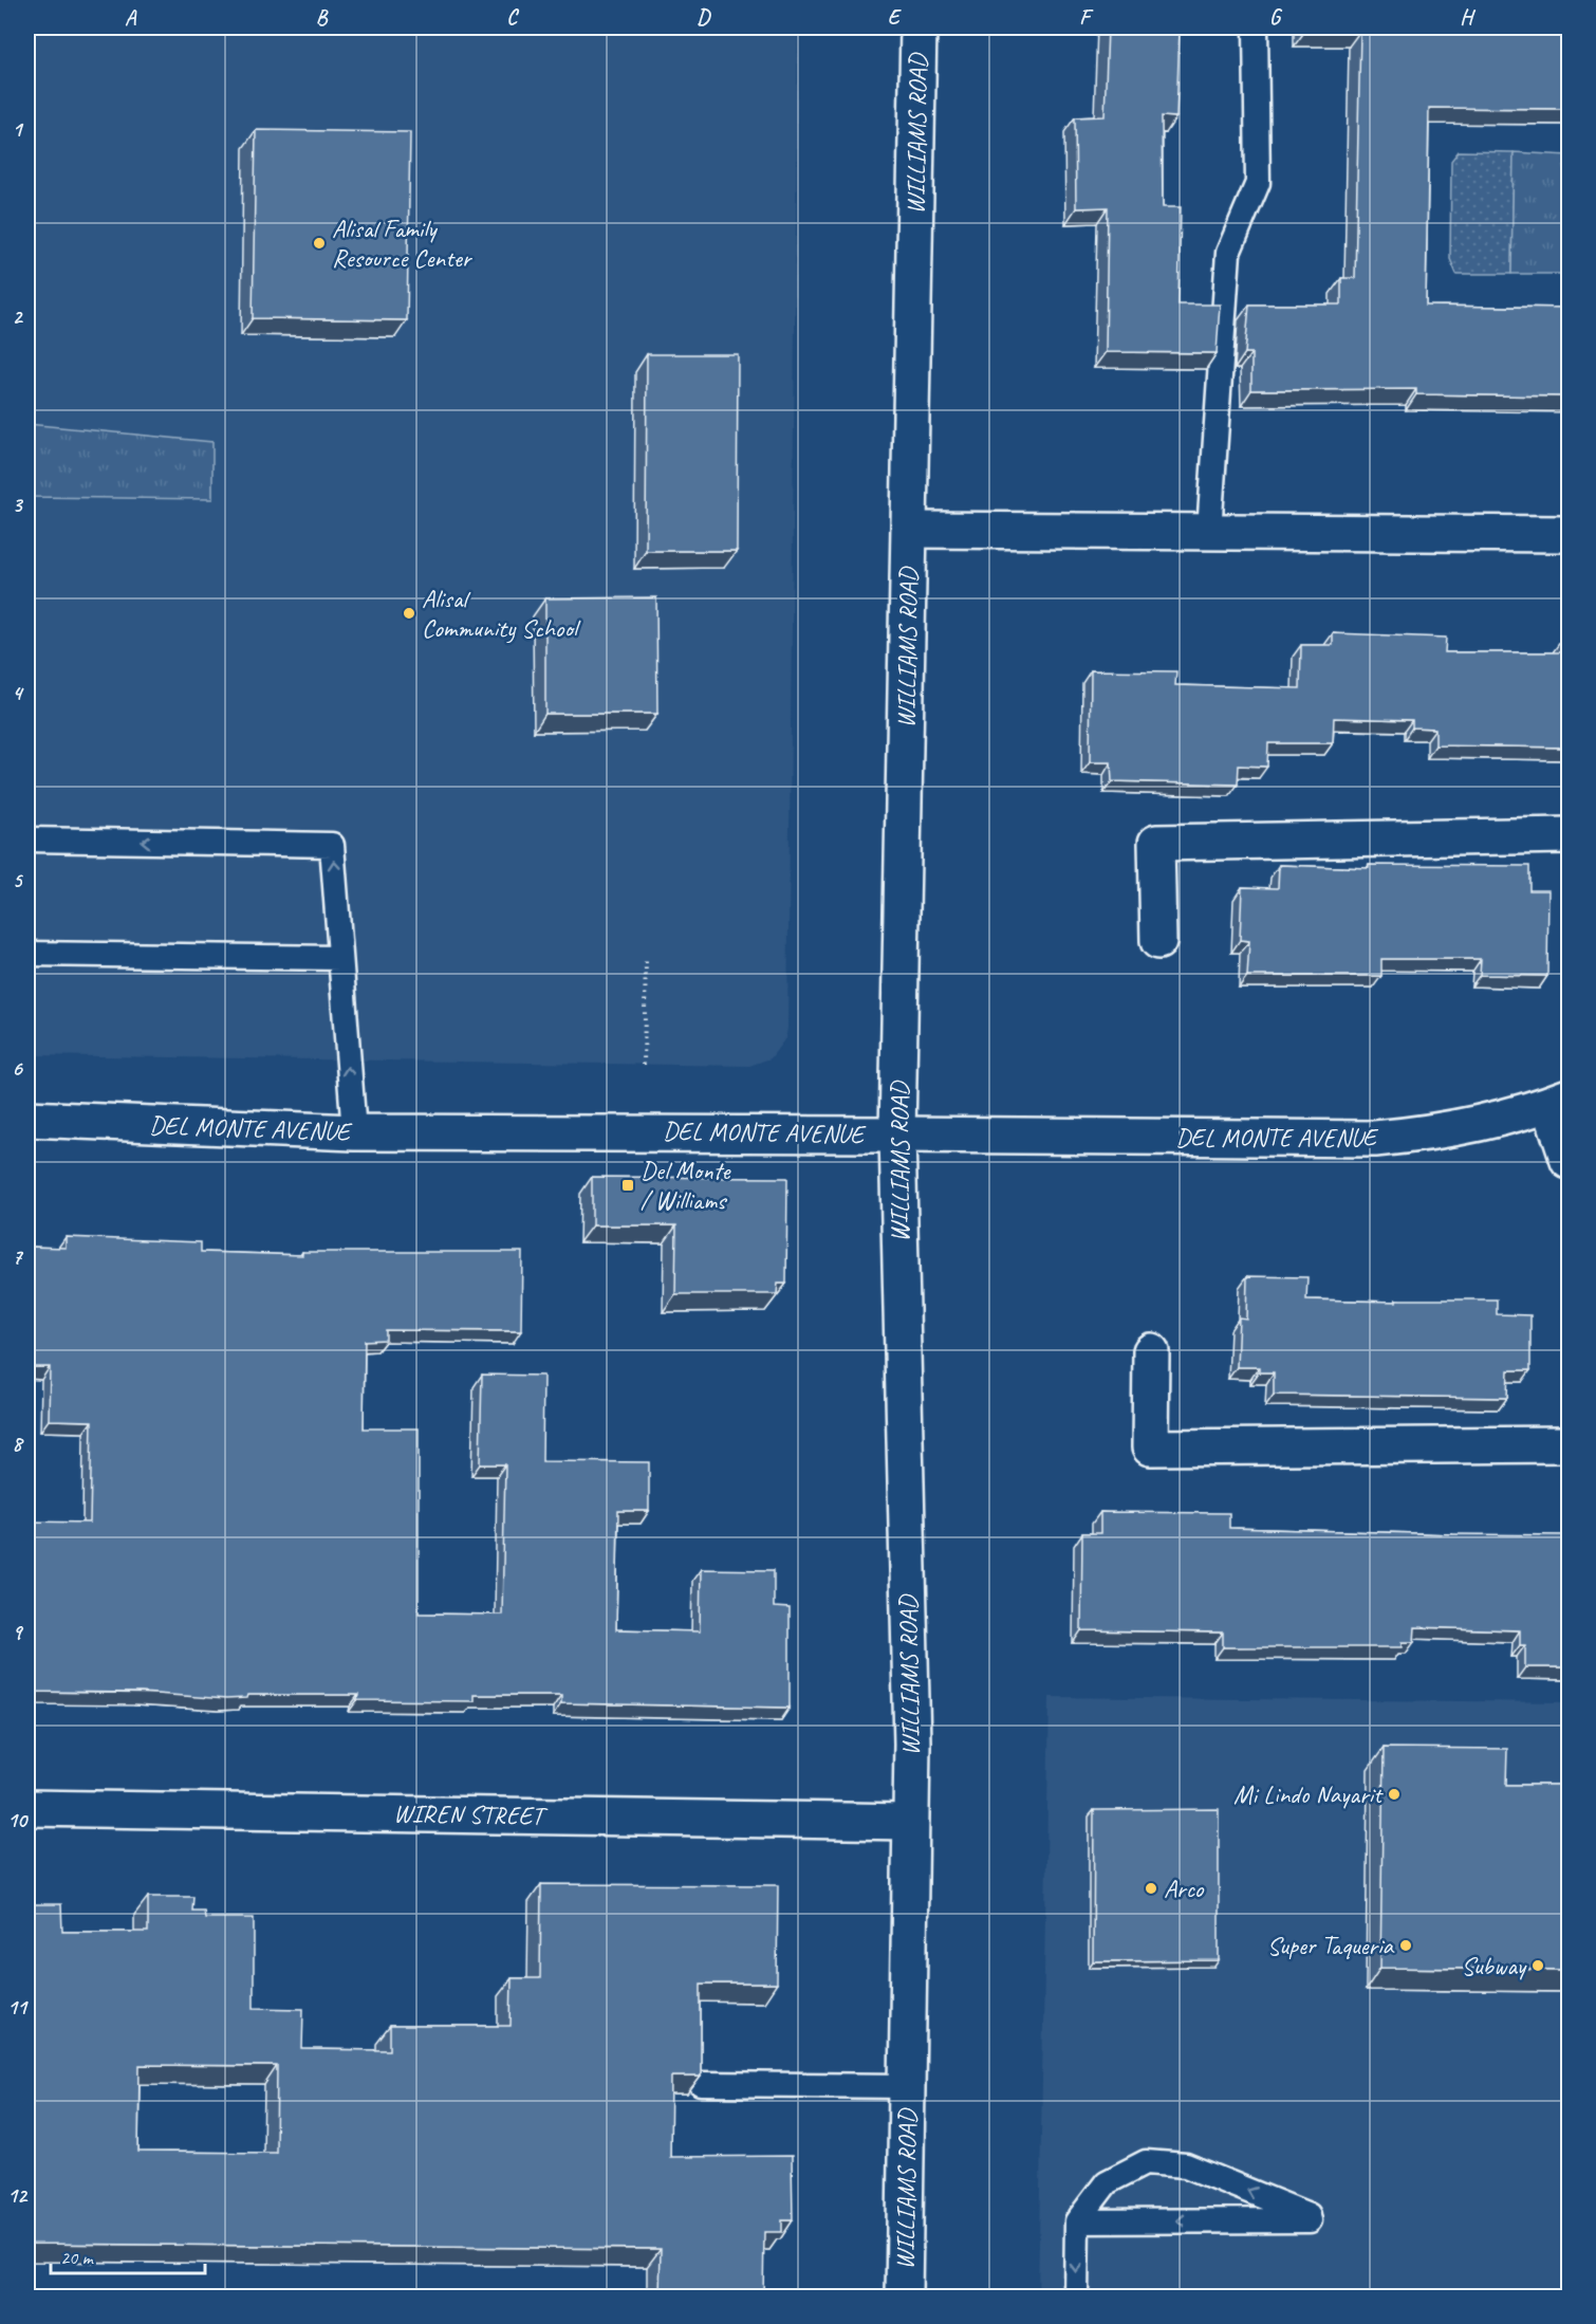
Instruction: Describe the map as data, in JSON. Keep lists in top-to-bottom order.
{
  "streets": {
    "street": ["WILLIAMS ROAD", "DEL MONTE AVENUE", "WIREN STREET"]
  },
  "crossings": [
    ["WILLIAMS ROAD", "DEL MONTE AVENUE"],
    ["WILLIAMS ROAD", "WIREN STREET"]
  ],
  "places": {
    "other": [
      "Alisal Family Resource Center",
      "Alisal Community School",
      "Mi Lindo Nayarit",
      "Arco",
      "Super Taqueria",
      "Subway"
    ],
    "transit": ["Del Monte / Williams"]
  },
  "scale_bar": "20 m",
  "grid": {
    "columns": [
      "A",
      "B",
      "C",
      "D",
      "E",
      "F",
      "G",
      "H"
    ],
    "rows": [
      "1",
      "2",
      "3",
      "4",
      "5",
      "6",
      "7",
      "8",
      "9",
      "10",
      "11",
      "12"
    ]
  }
}
